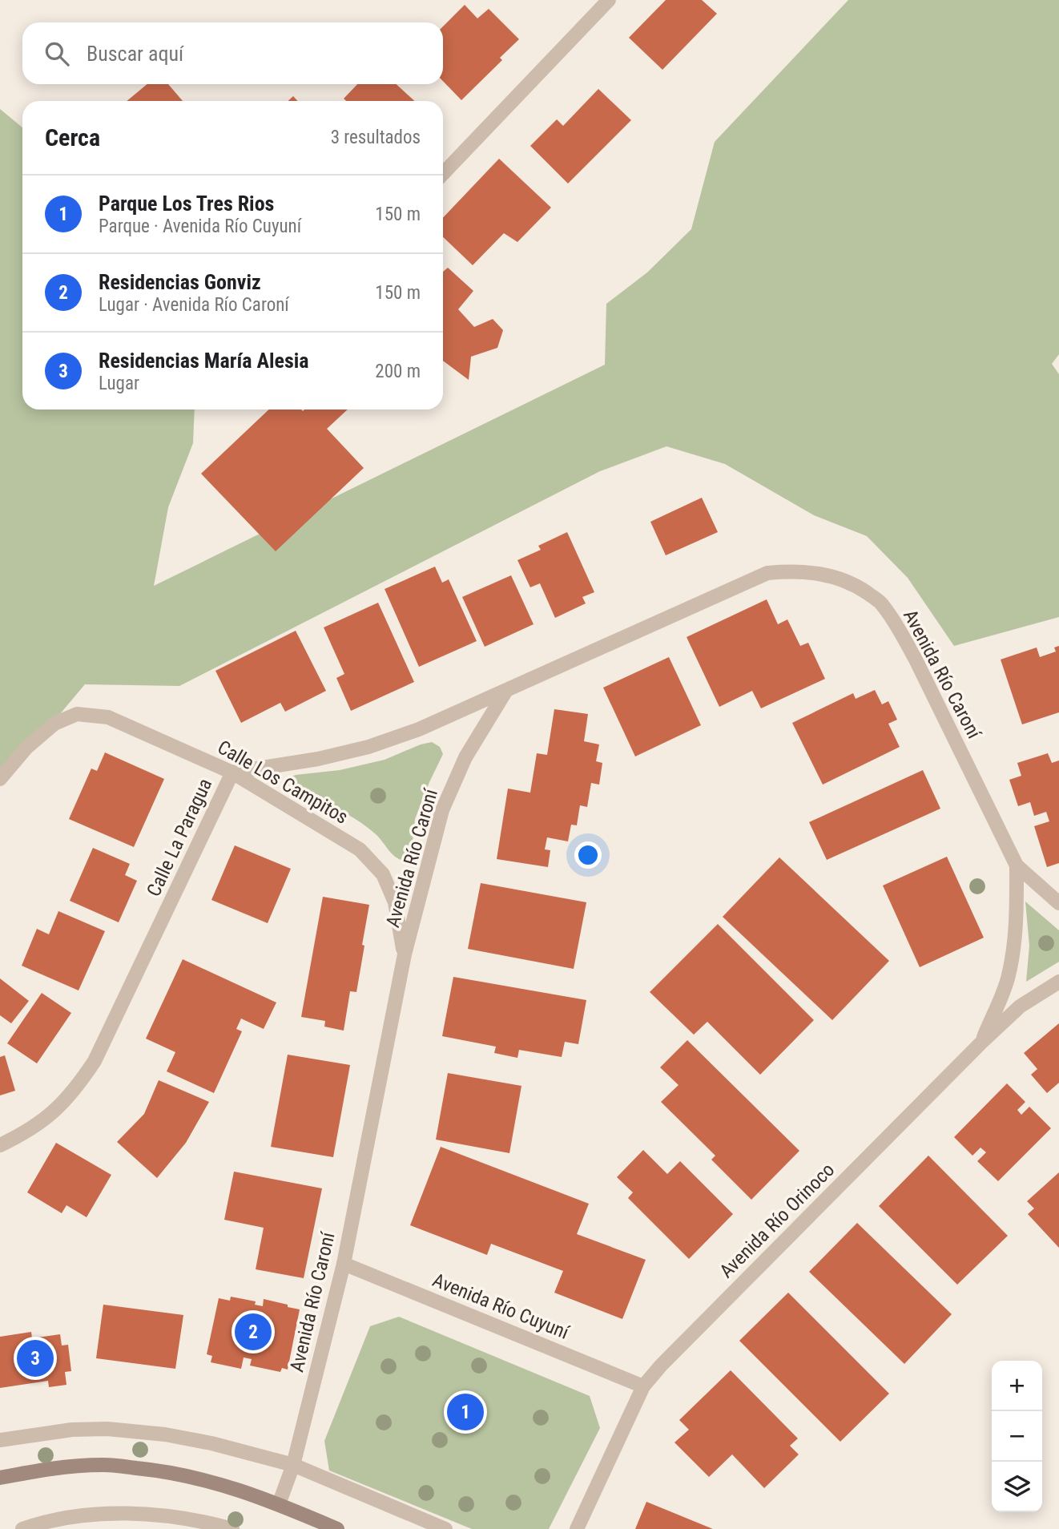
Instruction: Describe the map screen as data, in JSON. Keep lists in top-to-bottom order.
{
  "streets": {
    "street": [
      "Avenida Río Caroní",
      "Calle Los Campitos",
      "Calle La Paragua",
      "Avenida Río Orinoco",
      "Avenida Río Cuyuní"
    ]
  },
  "crossings": [
    ["Avenida Río Caroní", "Calle Los Campitos"],
    ["Avenida Río Caroní", "Calle La Paragua"],
    ["Avenida Río Caroní", "Avenida Río Orinoco"],
    ["Avenida Río Caroní", "Avenida Río Cuyuní"],
    ["Calle Los Campitos", "Calle La Paragua"],
    ["Avenida Río Orinoco", "Avenida Río Cuyuní"]
  ],
  "page": {
    "search": "Buscar aquí",
    "heading": ["Cerca", "3 resultados"],
    "list": [
      {
        "mark": "1",
        "name": "Parque Los Tres Rios",
        "note": "Parque · Avenida Río Cuyuní",
        "value": "150 m"
      },
      {
        "mark": "2",
        "name": "Residencias Gonviz",
        "note": "Lugar · Avenida Río Caroní",
        "value": "150 m"
      },
      {
        "mark": "3",
        "name": "Residencias María Alesia",
        "note": "Lugar",
        "value": "200 m"
      }
    ],
    "pins": ["2", "3", "1"],
    "map_buttons": ["+", "−"]
  }
}
